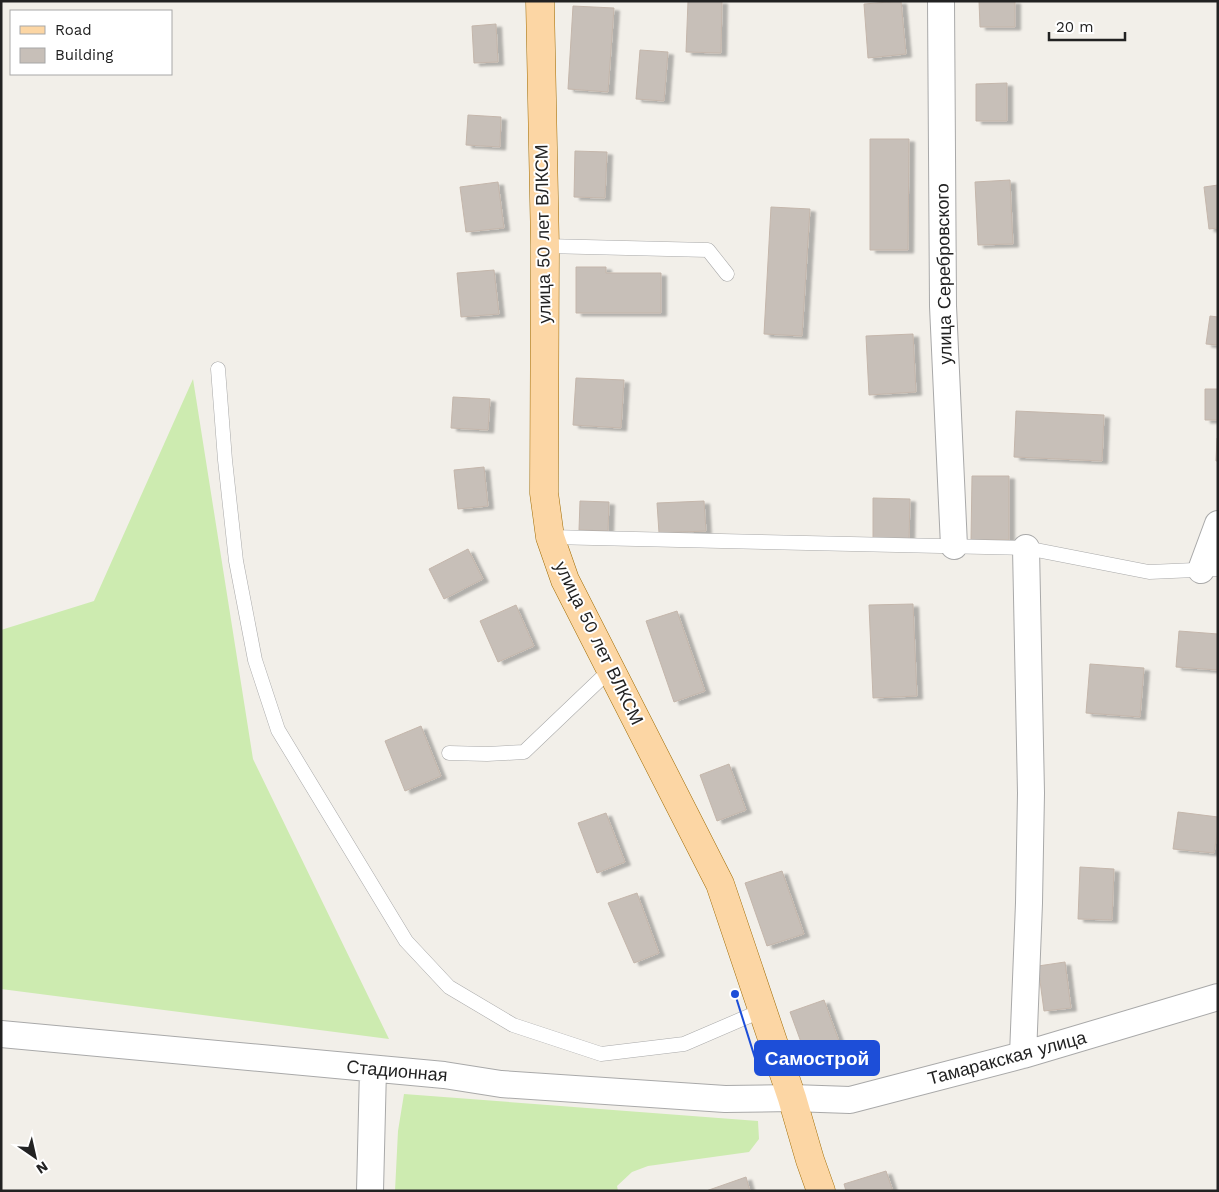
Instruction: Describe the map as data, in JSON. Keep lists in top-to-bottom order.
{
  "streets": {
    "main road": ["улица 50 лет ВЛКСМ"],
    "street": ["улица Серебровского", "Тамаракская улица", "Стадионная"]
  },
  "crossings": [
    ["улица 50 лет ВЛКСМ", "Тамаракская улица"],
    ["улица 50 лет ВЛКСМ", "Стадионная"],
    ["Тамаракская улица", "Стадионная"]
  ],
  "places": ["Самострой"],
  "legend": ["Road", "Building"],
  "scale_bar": "20 m",
  "north": "bottom right"
}
